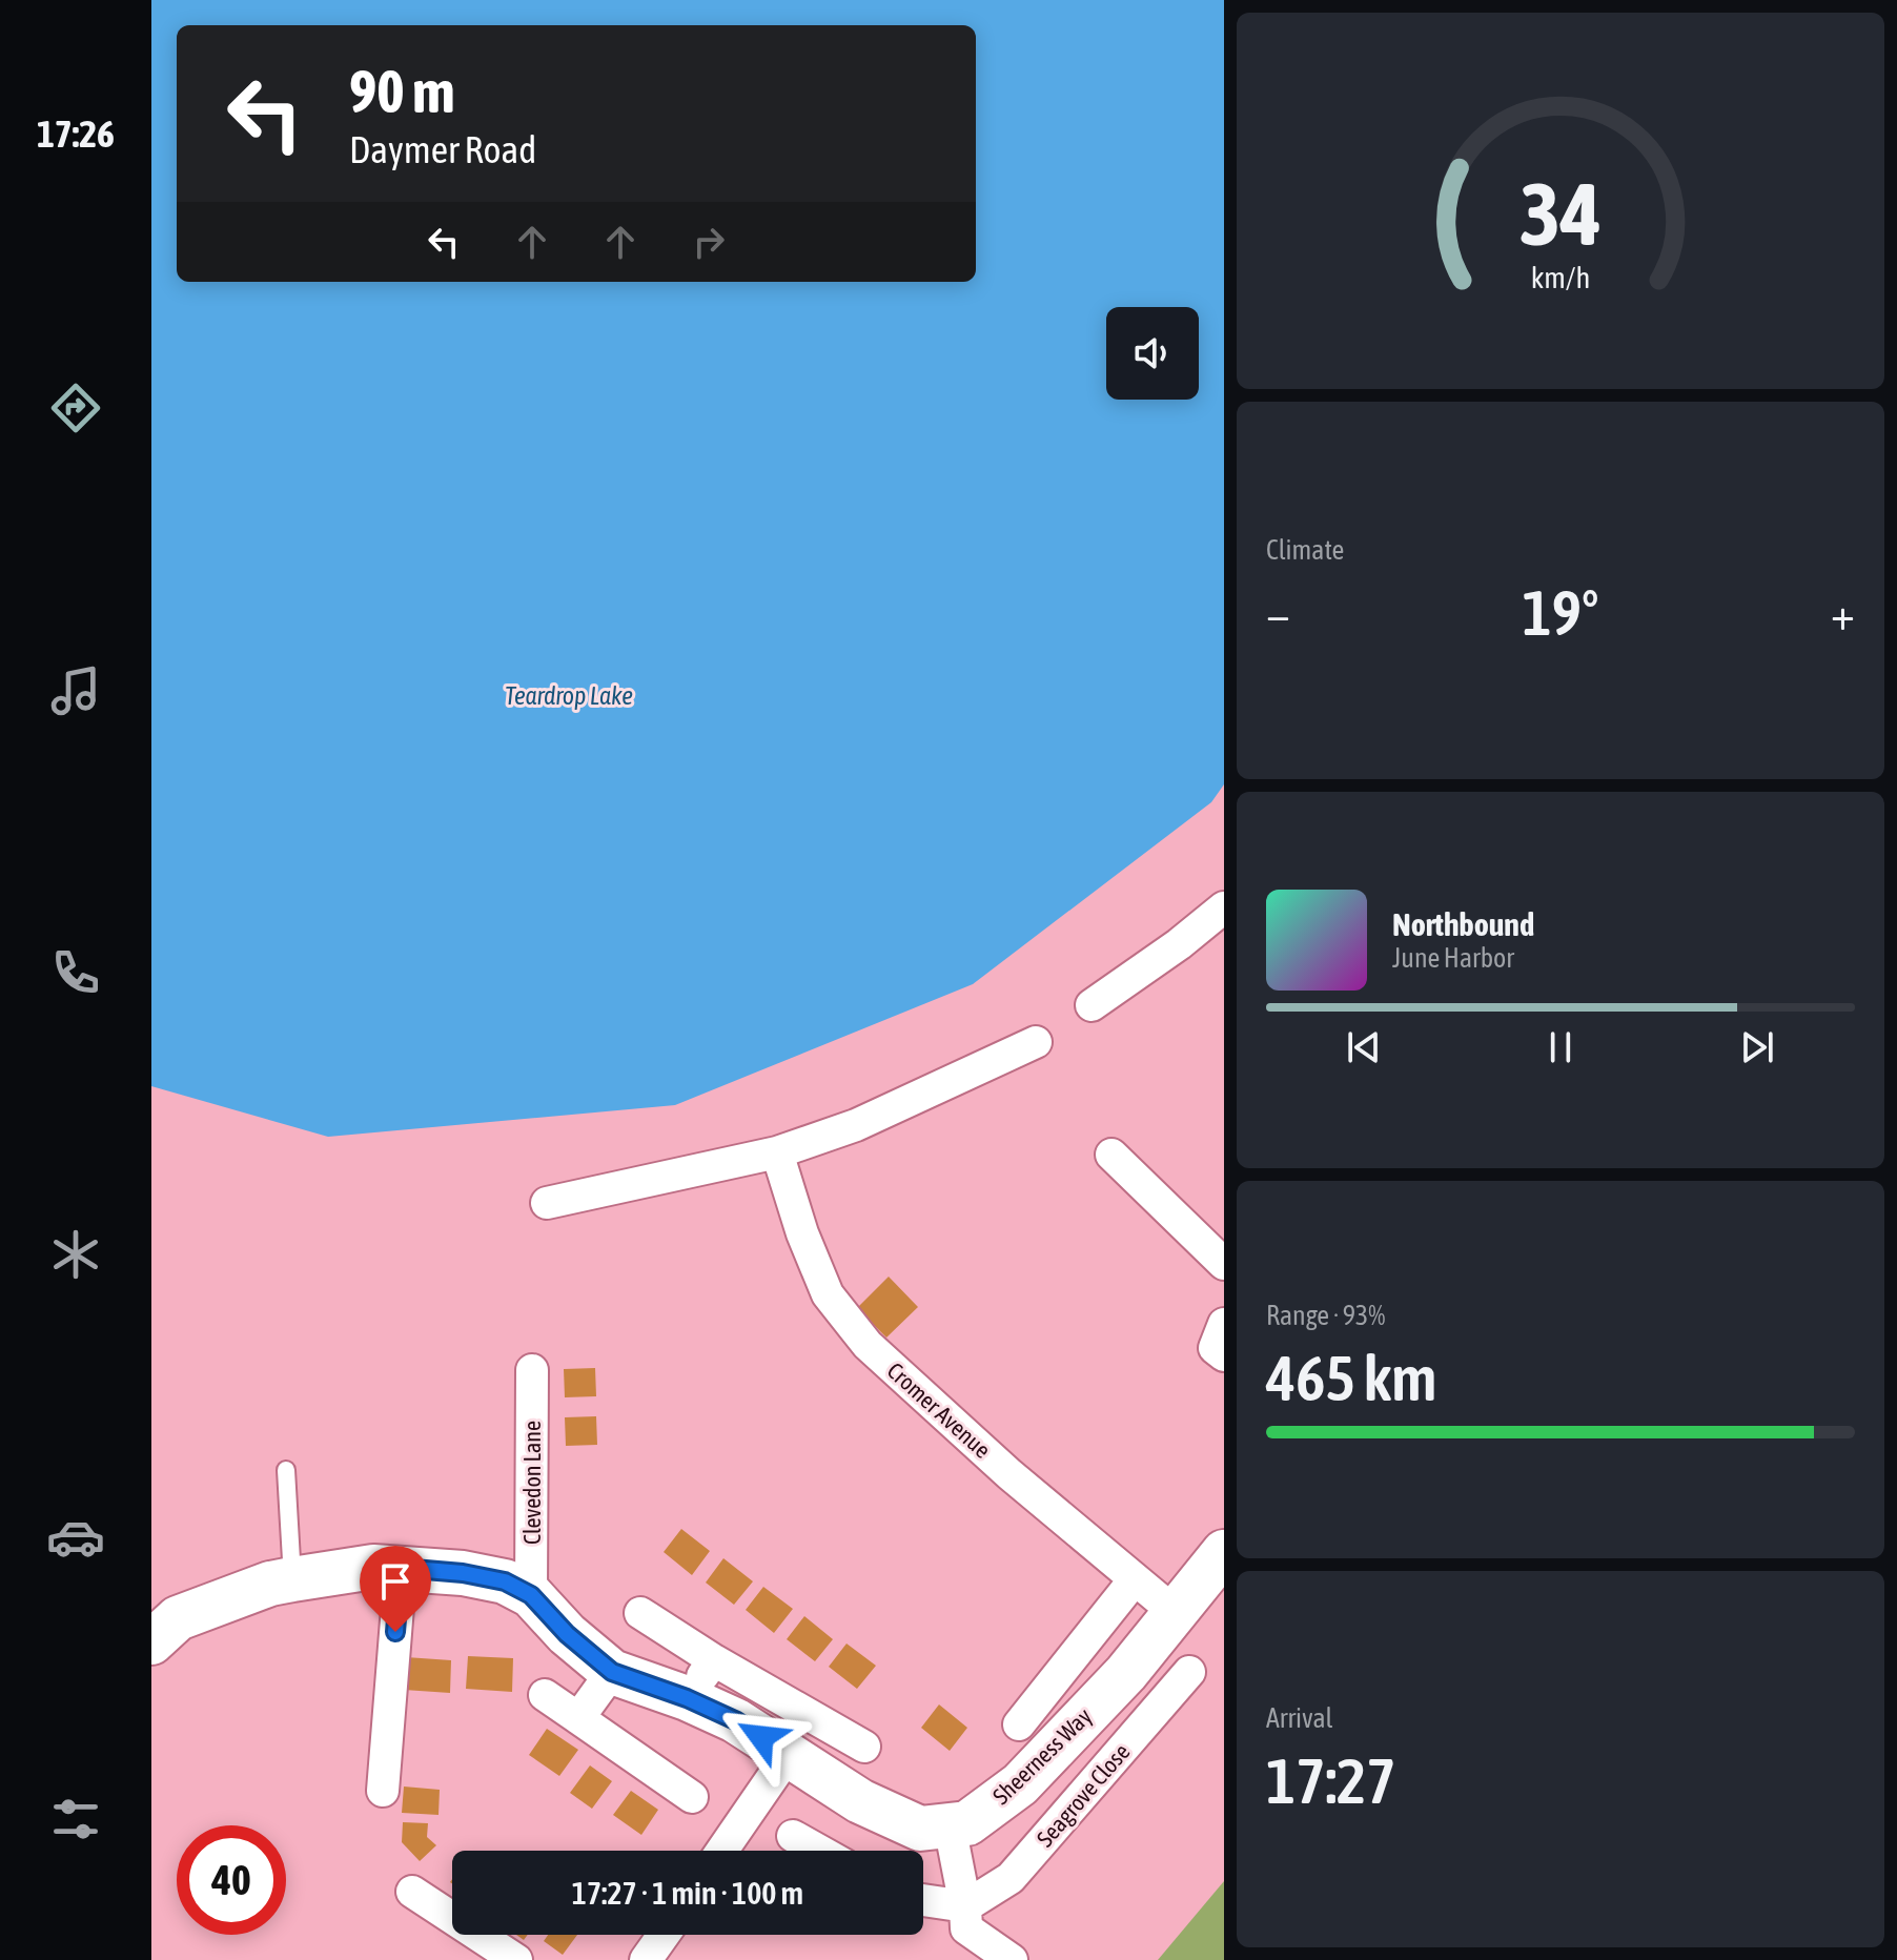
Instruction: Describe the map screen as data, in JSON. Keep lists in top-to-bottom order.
{
  "streets": {
    "street": [
      "Cromer Avenue",
      "Clevedon Lane",
      "Sheerness Way",
      "Seagrove Close"
    ]
  },
  "crossings": [
    ["Cromer Avenue", "Sheerness Way"],
    ["Clevedon Lane", "Sheerness Way"]
  ],
  "water": ["Teardrop Lake"],
  "page": {
    "tabs": "17:26",
    "turn": ["90 m", "Daymer Road"],
    "tile": [
      "Climate",
      ["Range · 93%", "465 km"],
      ["Arrival", "17:27"]
    ],
    "heat": ["−", "19°", "+"],
    "song": ["Northbound", "June Harbor"],
    "limit": "40",
    "trip": "17:27 · 1 min · 100 m",
    "gauge": ["34", "km/h"]
  }
}
